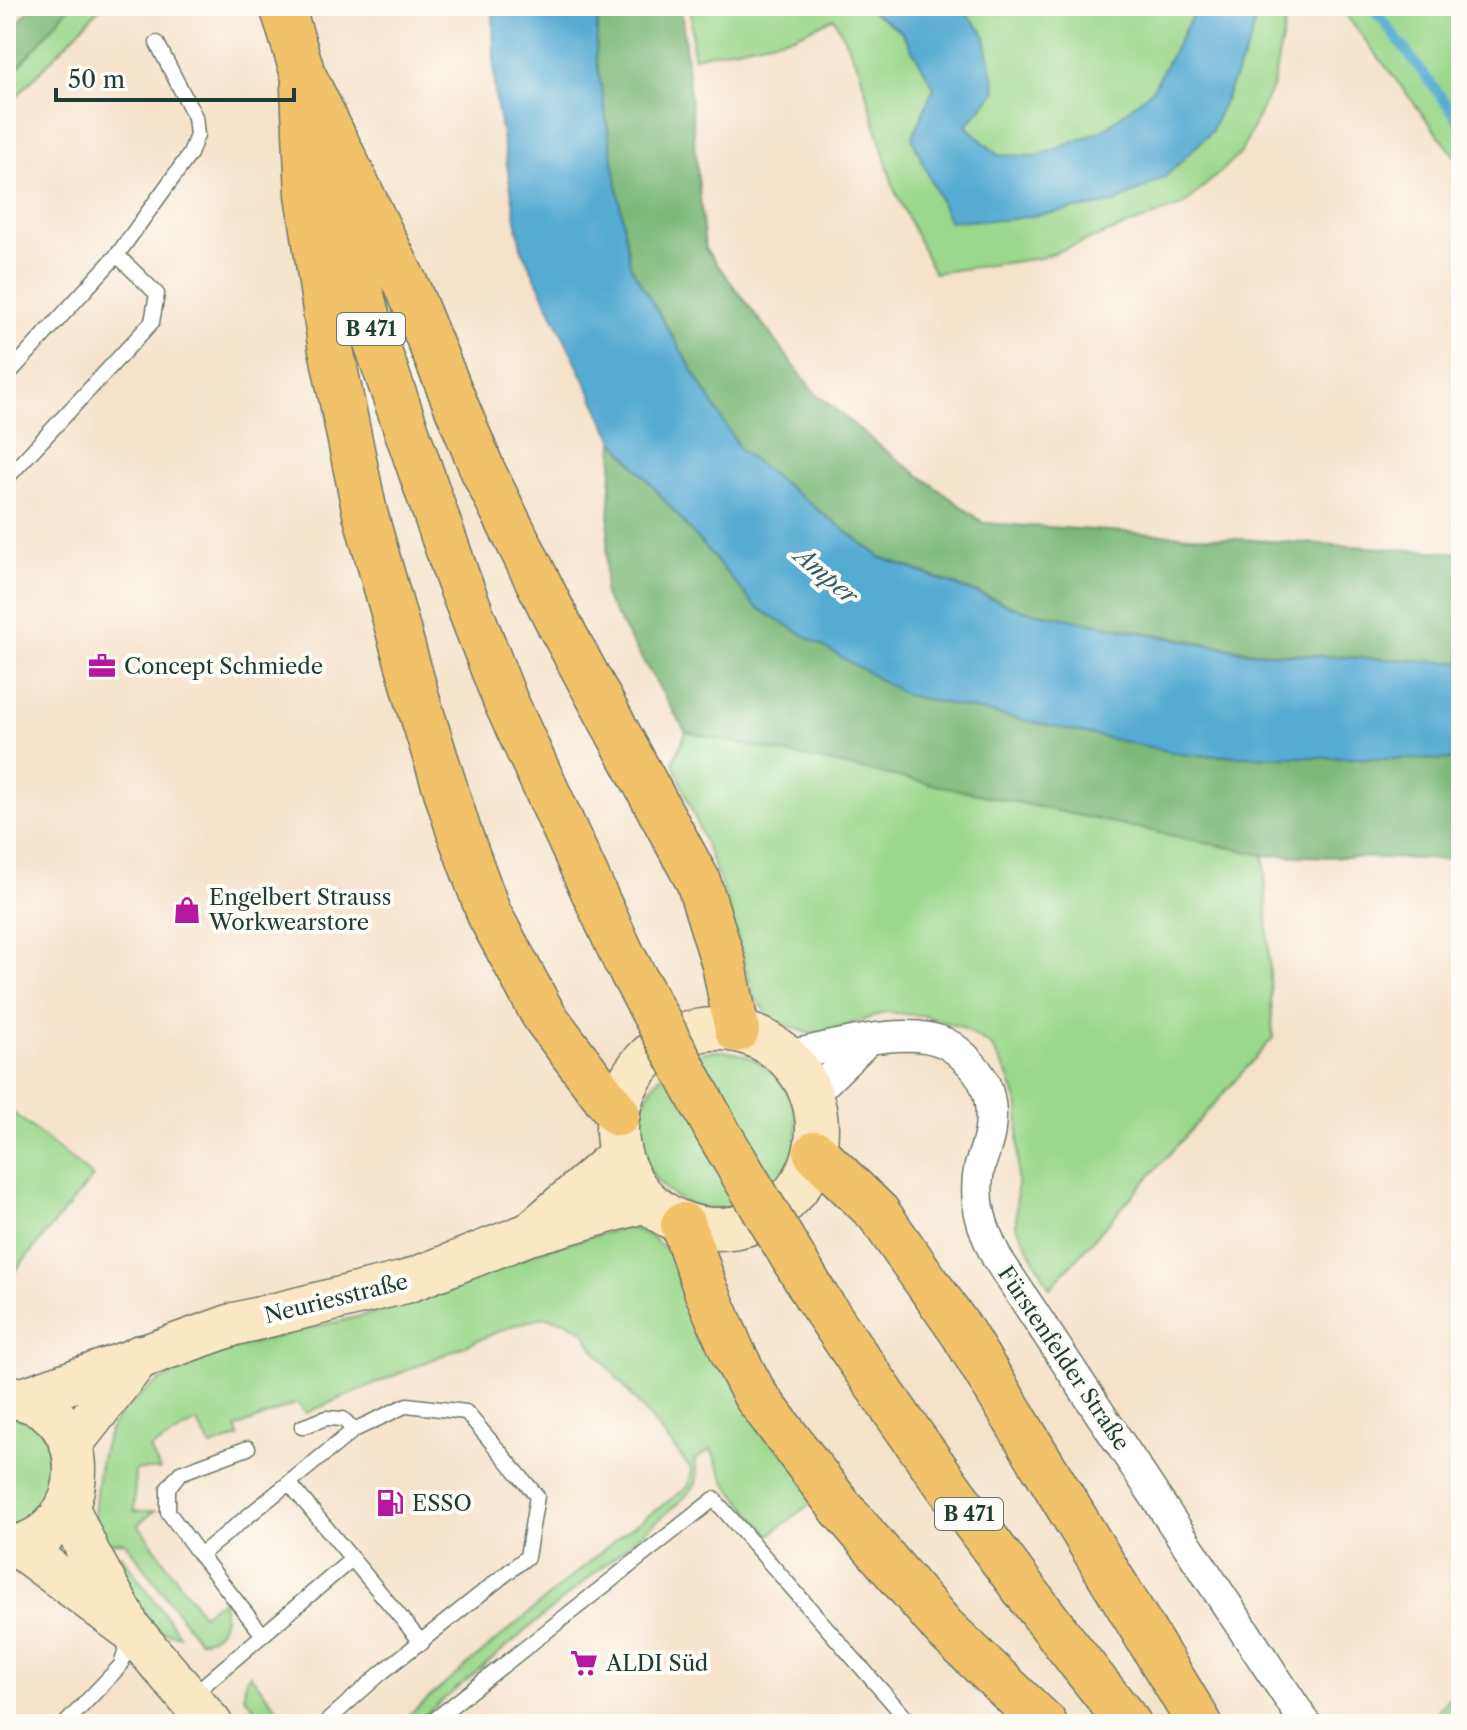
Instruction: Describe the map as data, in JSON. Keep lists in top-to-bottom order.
{
  "streets": {
    "main road": ["B 471"],
    "street": ["Neuriesstraße", "Fürstenfelder Straße"]
  },
  "crossings": [
    ["Neuriesstraße", "Fürstenfelder Straße"]
  ],
  "water": ["Amper"],
  "places": {
    "office": ["Concept Schmiede"],
    "shop": ["Engelbert Strauss Workwearstore"],
    "fuel station": ["ESSO"],
    "supermarket": ["ALDI Süd"]
  },
  "scale_bar": "50 m"
}
